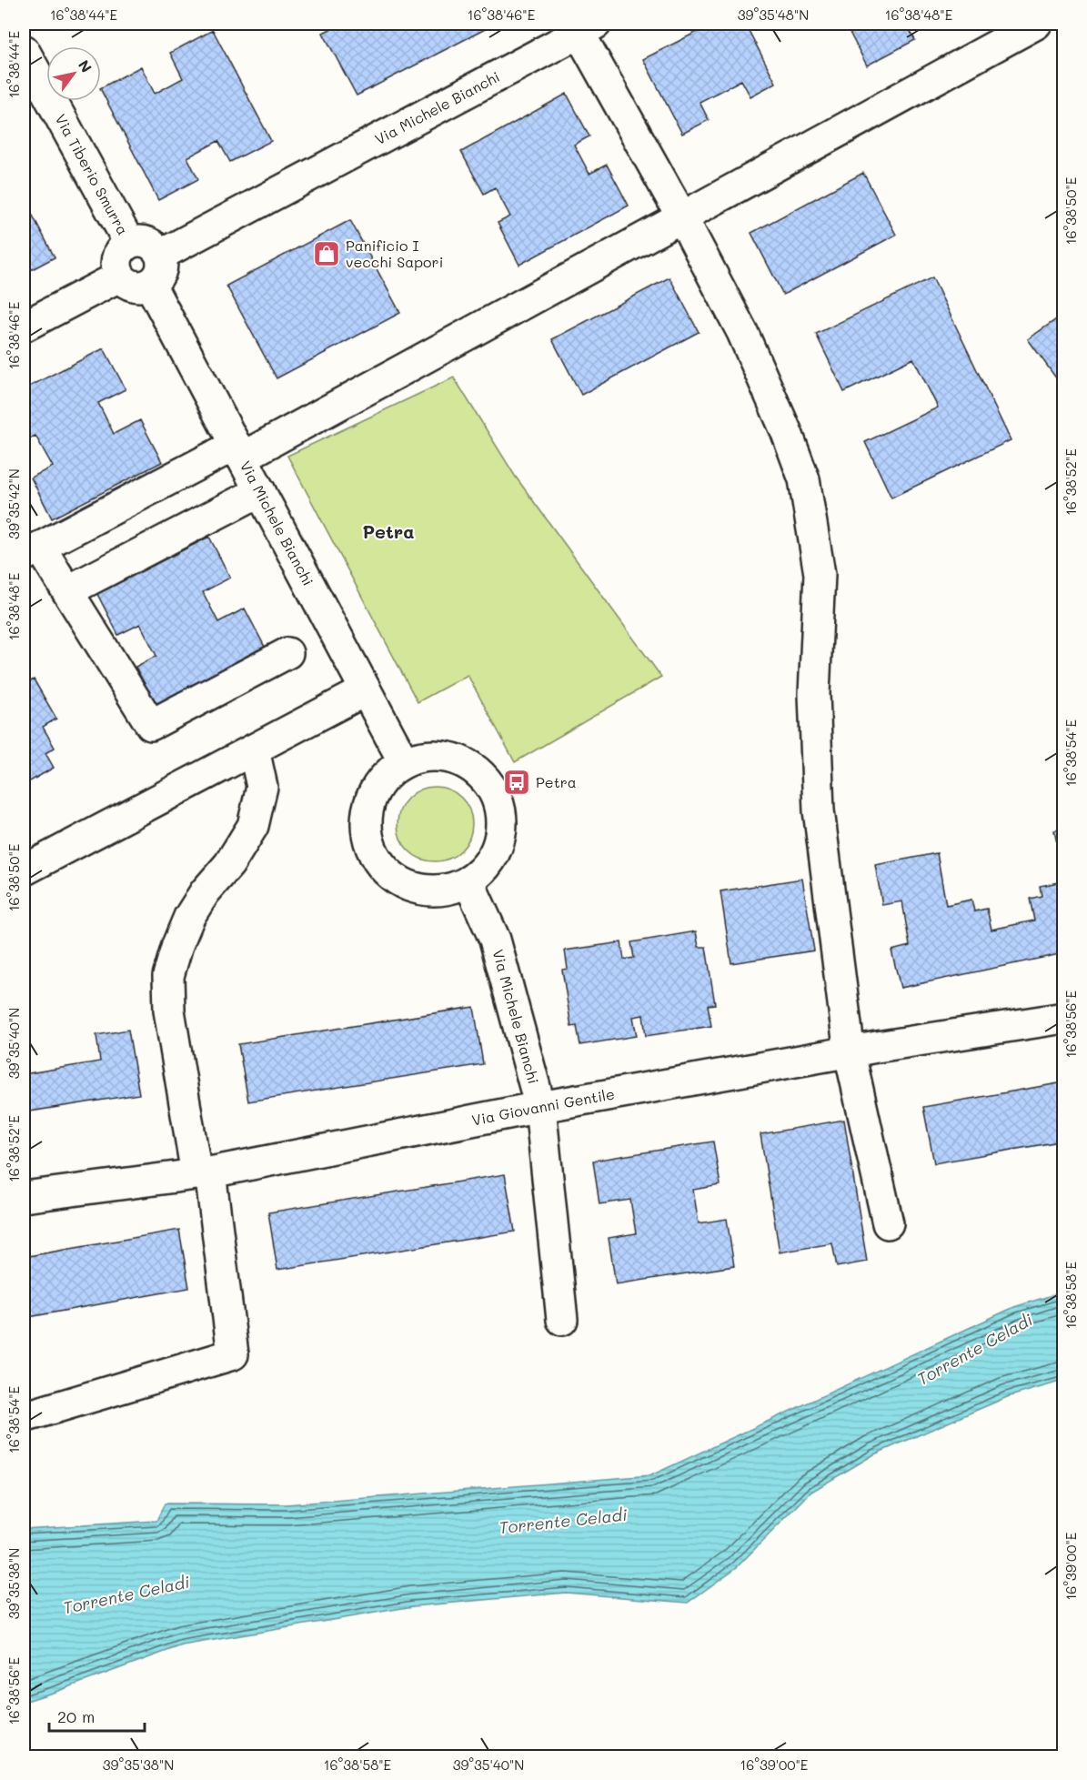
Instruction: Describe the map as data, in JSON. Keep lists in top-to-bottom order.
{
  "streets": {
    "street": ["Via Michele Bianchi", "Via Tiberio Smurra", "Via Giovanni Gentile"]
  },
  "crossings": [
    ["Via Michele Bianchi", "Via Tiberio Smurra"],
    ["Via Michele Bianchi", "Via Giovanni Gentile"]
  ],
  "districts": ["Petra"],
  "water": ["Torrente Celadi"],
  "places": {
    "shop": ["Panificio I vecchi Sapori"],
    "bus stop": ["Petra"]
  },
  "scale_bar": "20 m",
  "north": "top right",
  "coordinates": [
    "16°38'44\"E",
    "16°38'46\"E",
    "39°35'48\"N",
    "16°38'48\"E",
    "16°38'50\"E",
    "16°38'52\"E",
    "39°35'42\"N",
    "16°38'54\"E",
    "16°38'56\"E",
    "39°35'40\"N",
    "16°38'58\"E",
    "16°39'00\"E",
    "39°35'38\"N"
  ]
}
